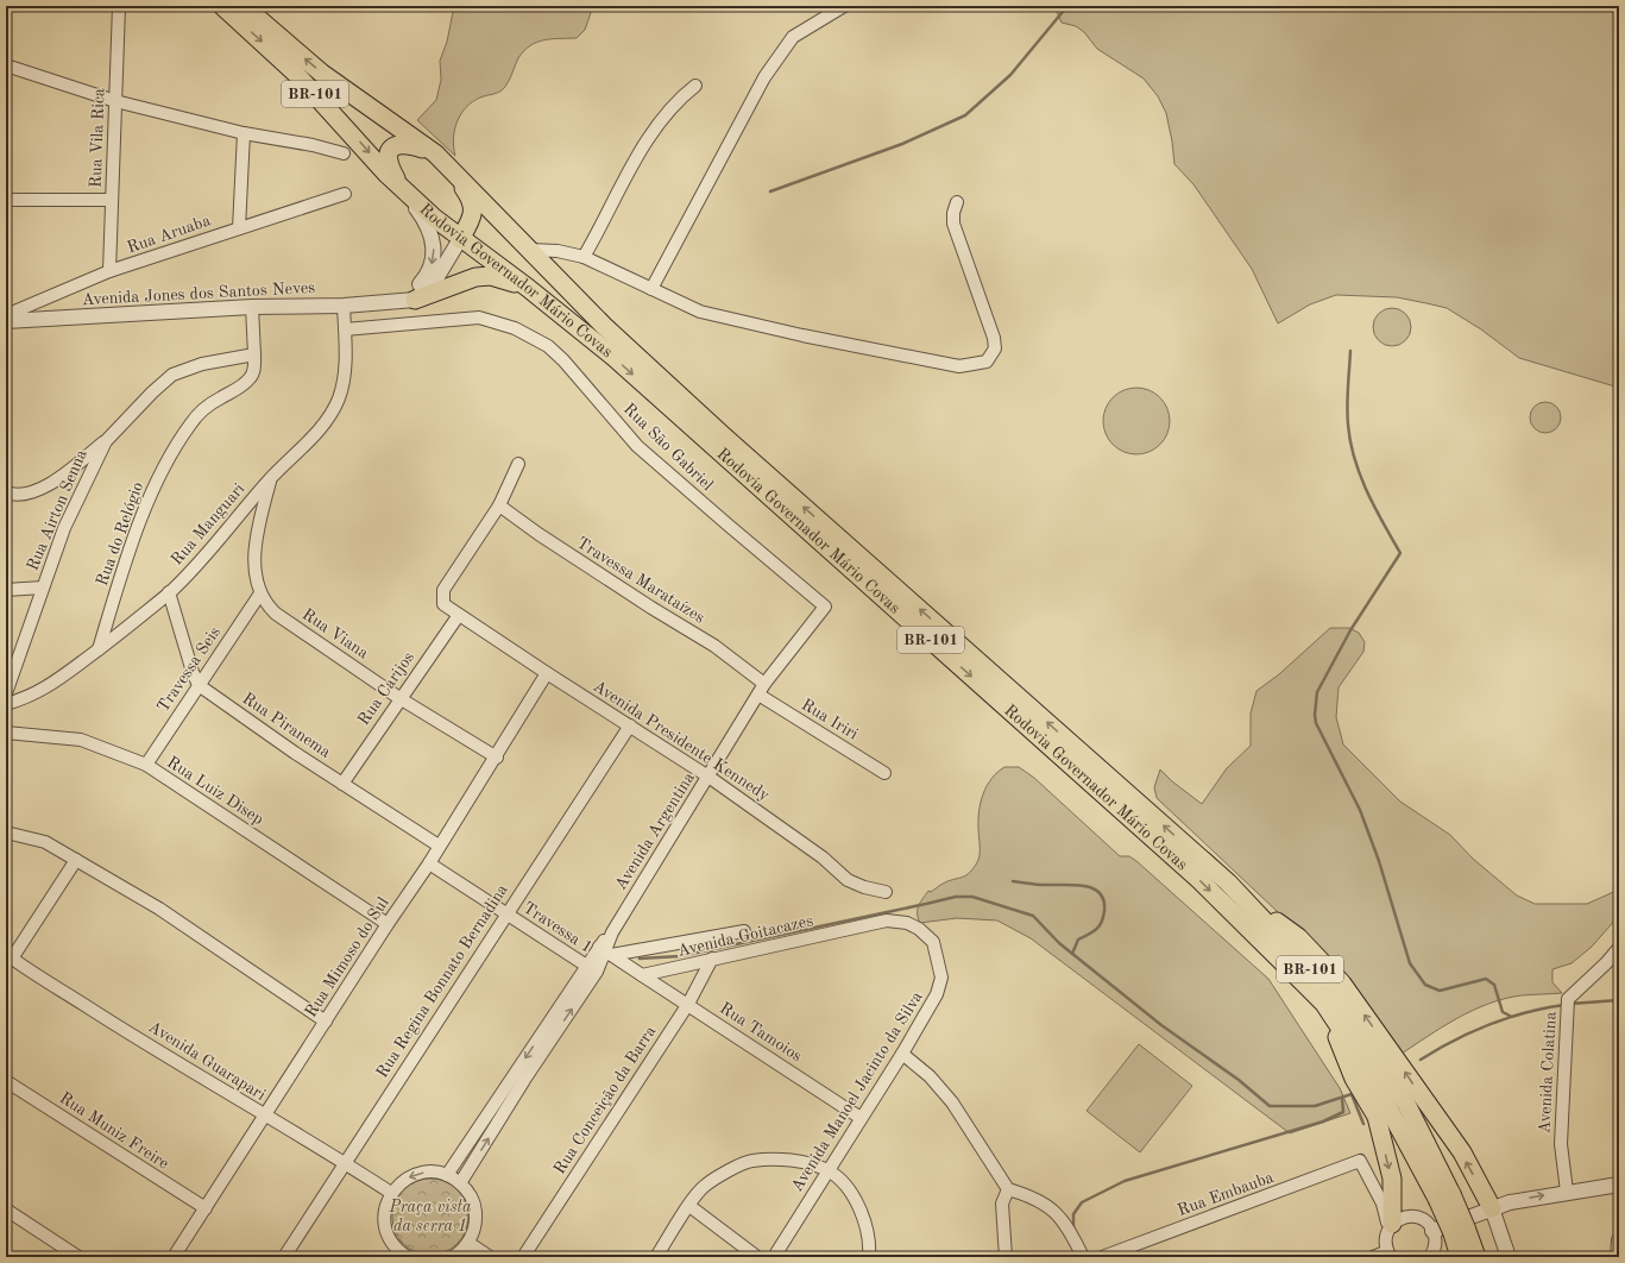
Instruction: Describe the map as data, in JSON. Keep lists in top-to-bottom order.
{
  "streets": {
    "main road": ["BR-101", "Rodovia Governador Mário Covas"],
    "street": [
      "Rua Vila Rica",
      "Rua Aruaba",
      "Avenida Jones dos Santos Neves",
      "Rua São Gabriel",
      "Rua Airton Senna",
      "Rua Manguari",
      "Rua do Relógio",
      "Travessa Marataízes",
      "Rua Viana",
      "Travessa Seis",
      "Rua Carijos",
      "Rua Iriri",
      "Rua Piranema",
      "Avenida Presidente Kennedy",
      "Rua Luiz Disep",
      "Avenida Argentina",
      "Travessa 1",
      "Avenida Goitacazes",
      "Rua Mimoso do Sul",
      "Rua Regina Bonnato Bernadina",
      "Rua Tamoios",
      "Avenida Guarapari",
      "Avenida Colatina",
      "Avenida Manoel Jacinto da Silva",
      "Rua Conceição da Barra",
      "Rua Muniz Freire",
      "Rua Embauba"
    ]
  },
  "crossings": [
    ["Rua Vila Rica", "Rua Aruaba"],
    ["Rodovia Governador Mário Covas", "Avenida Jones dos Santos Neves"],
    ["Avenida Jones dos Santos Neves", "Rua Manguari"],
    ["Avenida Jones dos Santos Neves", "Rua do Relógio"],
    ["Rua São Gabriel", "Rua Manguari"],
    ["Rua São Gabriel", "Avenida Argentina"],
    ["Rua Airton Senna", "Rua do Relógio"],
    ["Rua Manguari", "Rua do Relógio"],
    ["Rua Manguari", "Rua Viana"],
    ["Travessa Marataízes", "Avenida Presidente Kennedy"],
    ["Travessa Marataízes", "Avenida Argentina"],
    ["Rua Viana", "Travessa Seis"],
    ["Rua Viana", "Rua Carijos"],
    ["Rua Viana", "Rua Mimoso do Sul"],
    ["Travessa Seis", "Rua Piranema"],
    ["Travessa Seis", "Rua Luiz Disep"],
    ["Rua Carijos", "Rua Piranema"],
    ["Rua Carijos", "Avenida Presidente Kennedy"],
    ["Rua Iriri", "Avenida Argentina"],
    ["Rua Piranema", "Rua Mimoso do Sul"],
    ["Avenida Presidente Kennedy", "Avenida Argentina"],
    ["Avenida Presidente Kennedy", "Rua Mimoso do Sul"],
    ["Avenida Presidente Kennedy", "Rua Regina Bonnato Bernadina"],
    ["Rua Luiz Disep", "Rua Mimoso do Sul"],
    ["Avenida Argentina", "Travessa 1"],
    ["Travessa 1", "Rua Mimoso do Sul"],
    ["Travessa 1", "Rua Regina Bonnato Bernadina"],
    ["Avenida Goitacazes", "Rua Tamoios"],
    ["Avenida Goitacazes", "Avenida Manoel Jacinto da Silva"],
    ["Avenida Goitacazes", "Rua Conceição da Barra"],
    ["Rua Mimoso do Sul", "Avenida Guarapari"],
    ["Rua Mimoso do Sul", "Rua Muniz Freire"],
    ["Rua Regina Bonnato Bernadina", "Avenida Guarapari"],
    ["Rua Tamoios", "Avenida Manoel Jacinto da Silva"],
    ["Rua Tamoios", "Rua Conceição da Barra"]
  ],
  "parks": ["Praça vista da serra 1"]
}
